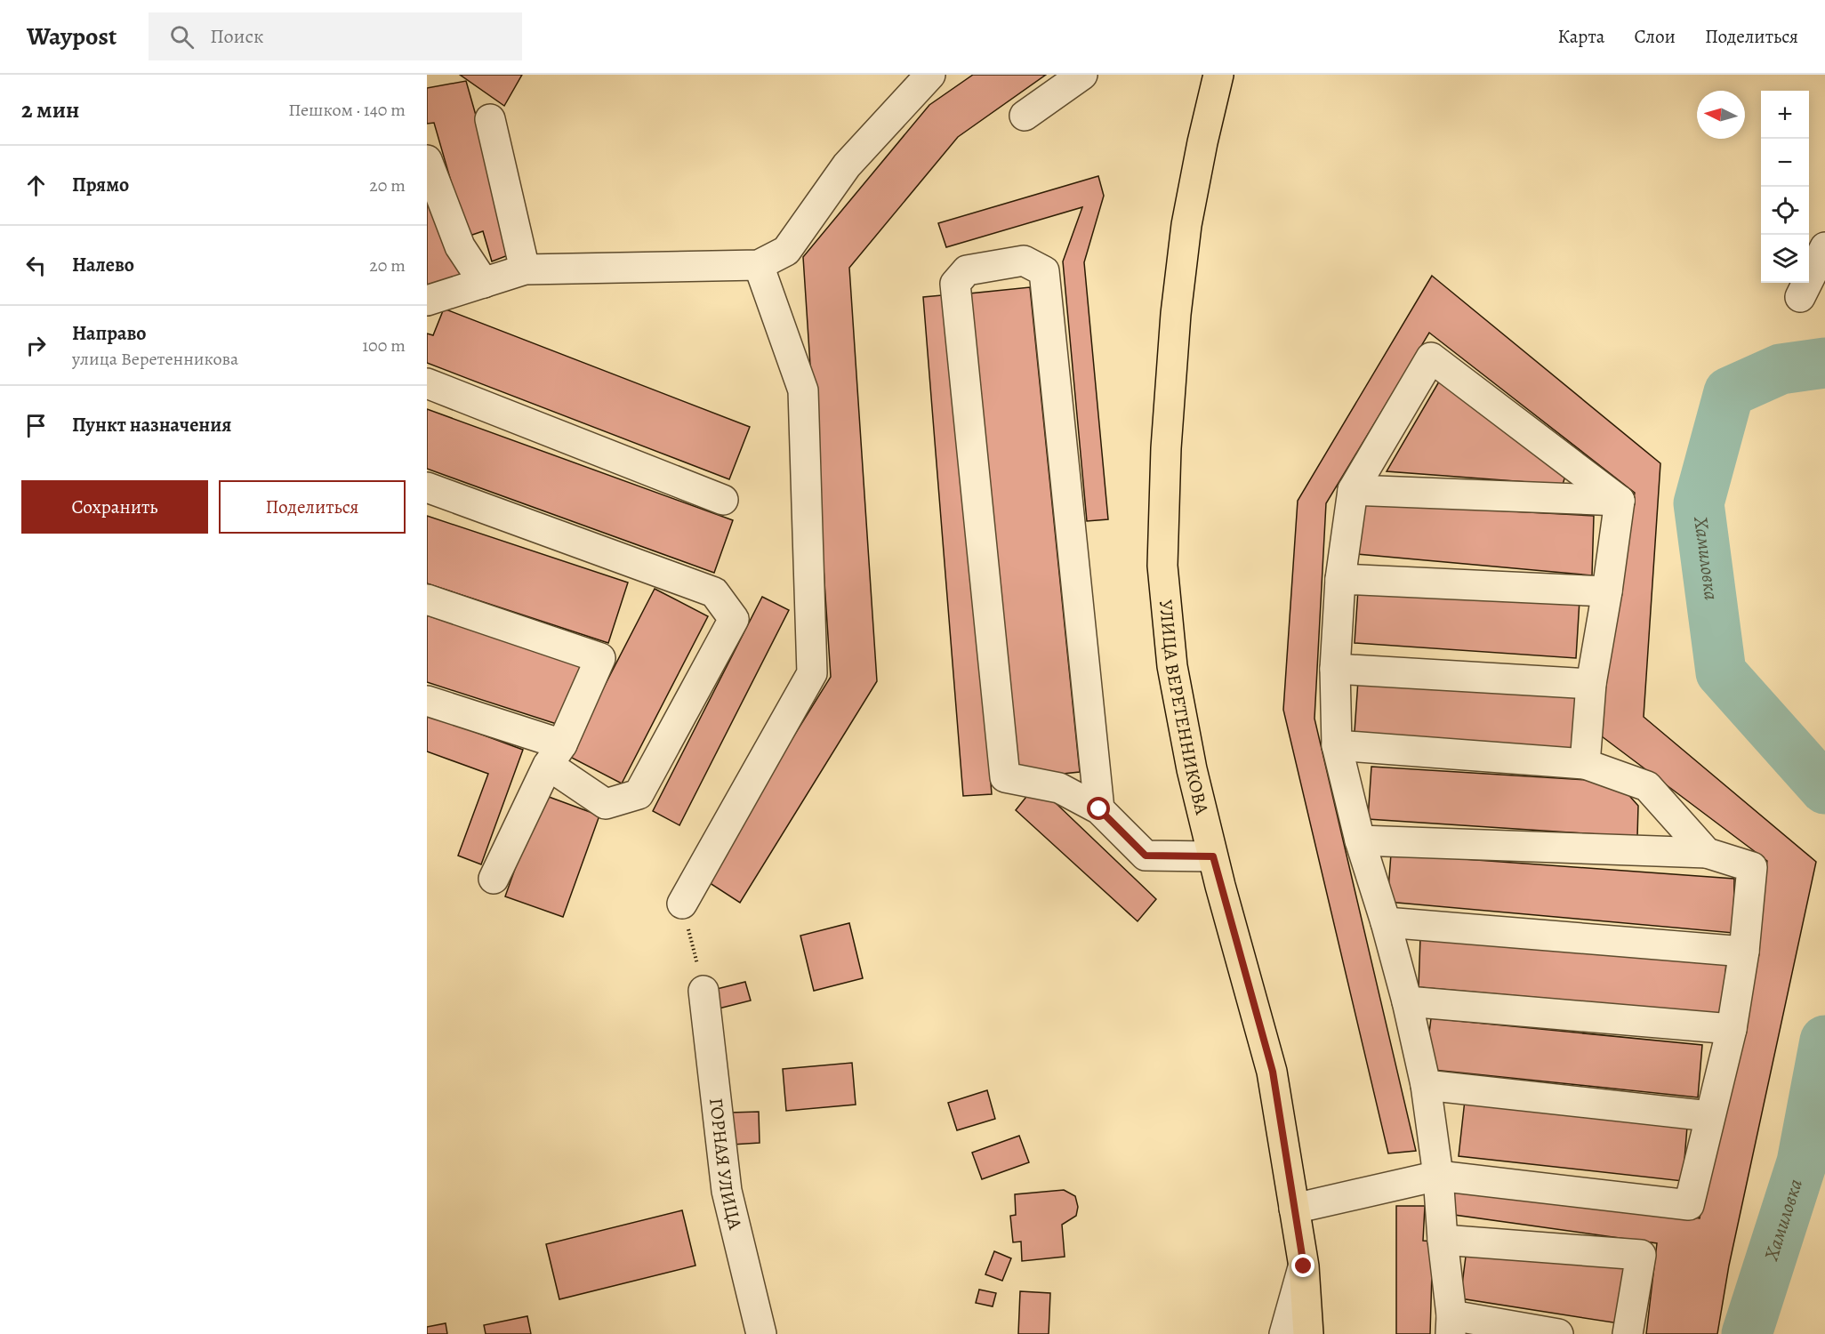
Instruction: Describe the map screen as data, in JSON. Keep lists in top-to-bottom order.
{
  "streets": {
    "main road": ["УЛИЦА ВЕРЕТЕННИКОВА"],
    "street": ["ГОРНАЯ УЛИЦА"]
  },
  "water": ["Хамиловка"],
  "north": "left",
  "page": {
    "header": "Waypost",
    "search": "Поиск",
    "nav": ["Карта", "Слои", "Поделиться"],
    "heading": ["2 мин", "Пешком · 140 m"],
    "map_buttons": ["+", "−"],
    "list": [
      ["Прямо", "20 m"],
      ["Налево", "20 m"],
      ["Направо", "улица Веретенникова", "100 m"],
      "Пункт назначения"
    ],
    "buttons": ["Сохранить", "Поделиться"]
  }
}
